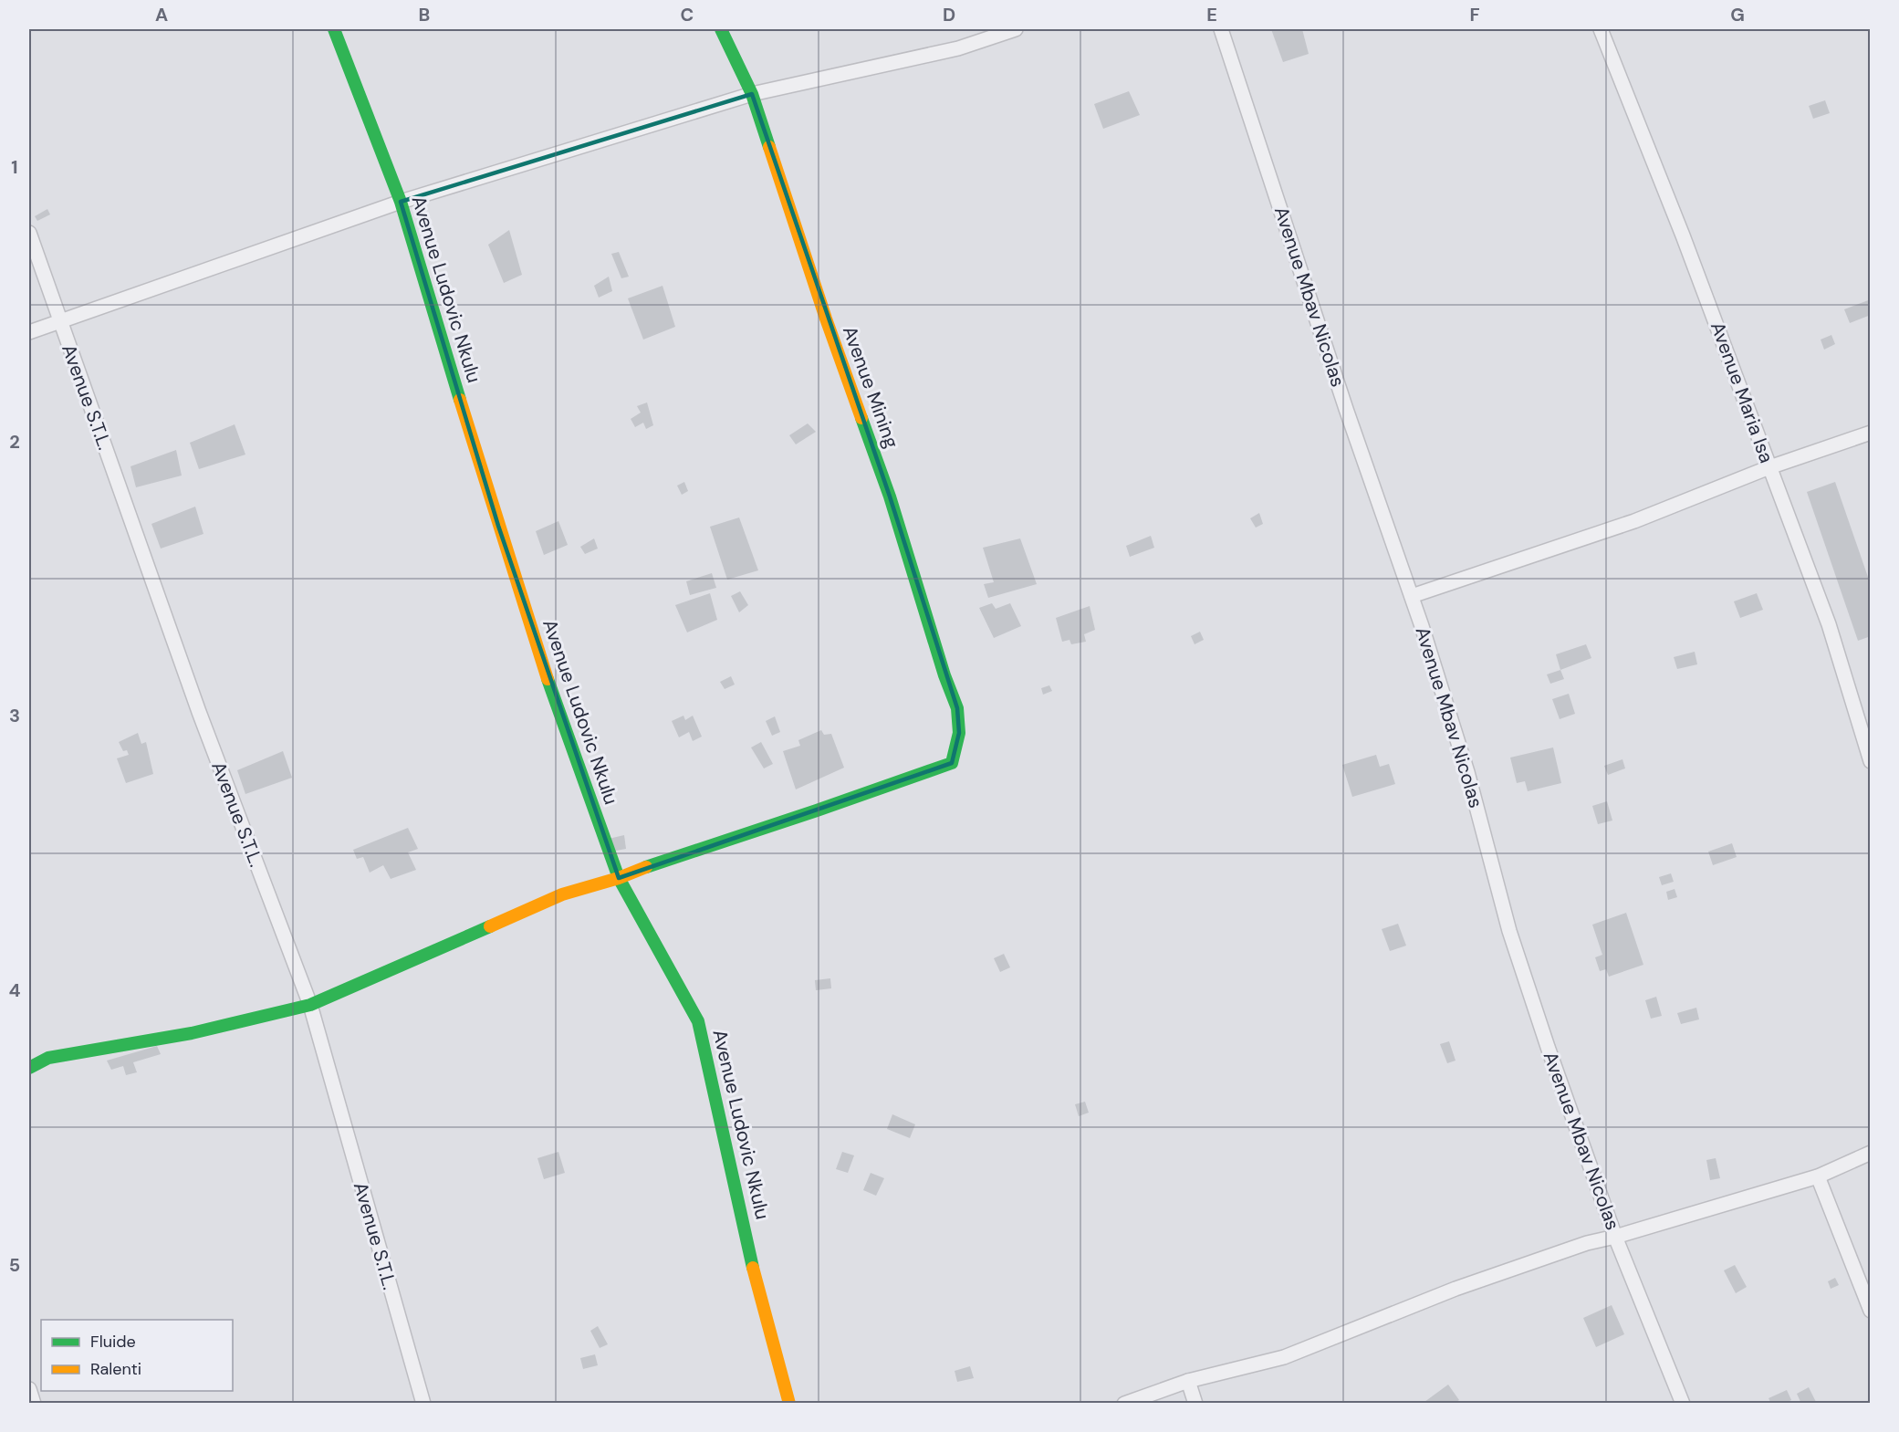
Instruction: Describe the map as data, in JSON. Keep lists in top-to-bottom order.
{
  "streets": {
    "street": [
      "Avenue Ludovic Nkulu",
      "Avenue Mbav Nicolas",
      "Avenue Mining",
      "Avenue Maria Isa",
      "Avenue S.T.L."
    ]
  },
  "crossings": [
    ["Avenue Ludovic Nkulu", "Avenue Mining"]
  ],
  "legend": ["Fluide", "Ralenti"],
  "grid": {
    "columns": [
      "A",
      "B",
      "C",
      "D",
      "E",
      "F",
      "G"
    ],
    "rows": [
      "1",
      "2",
      "3",
      "4",
      "5"
    ]
  }
}
